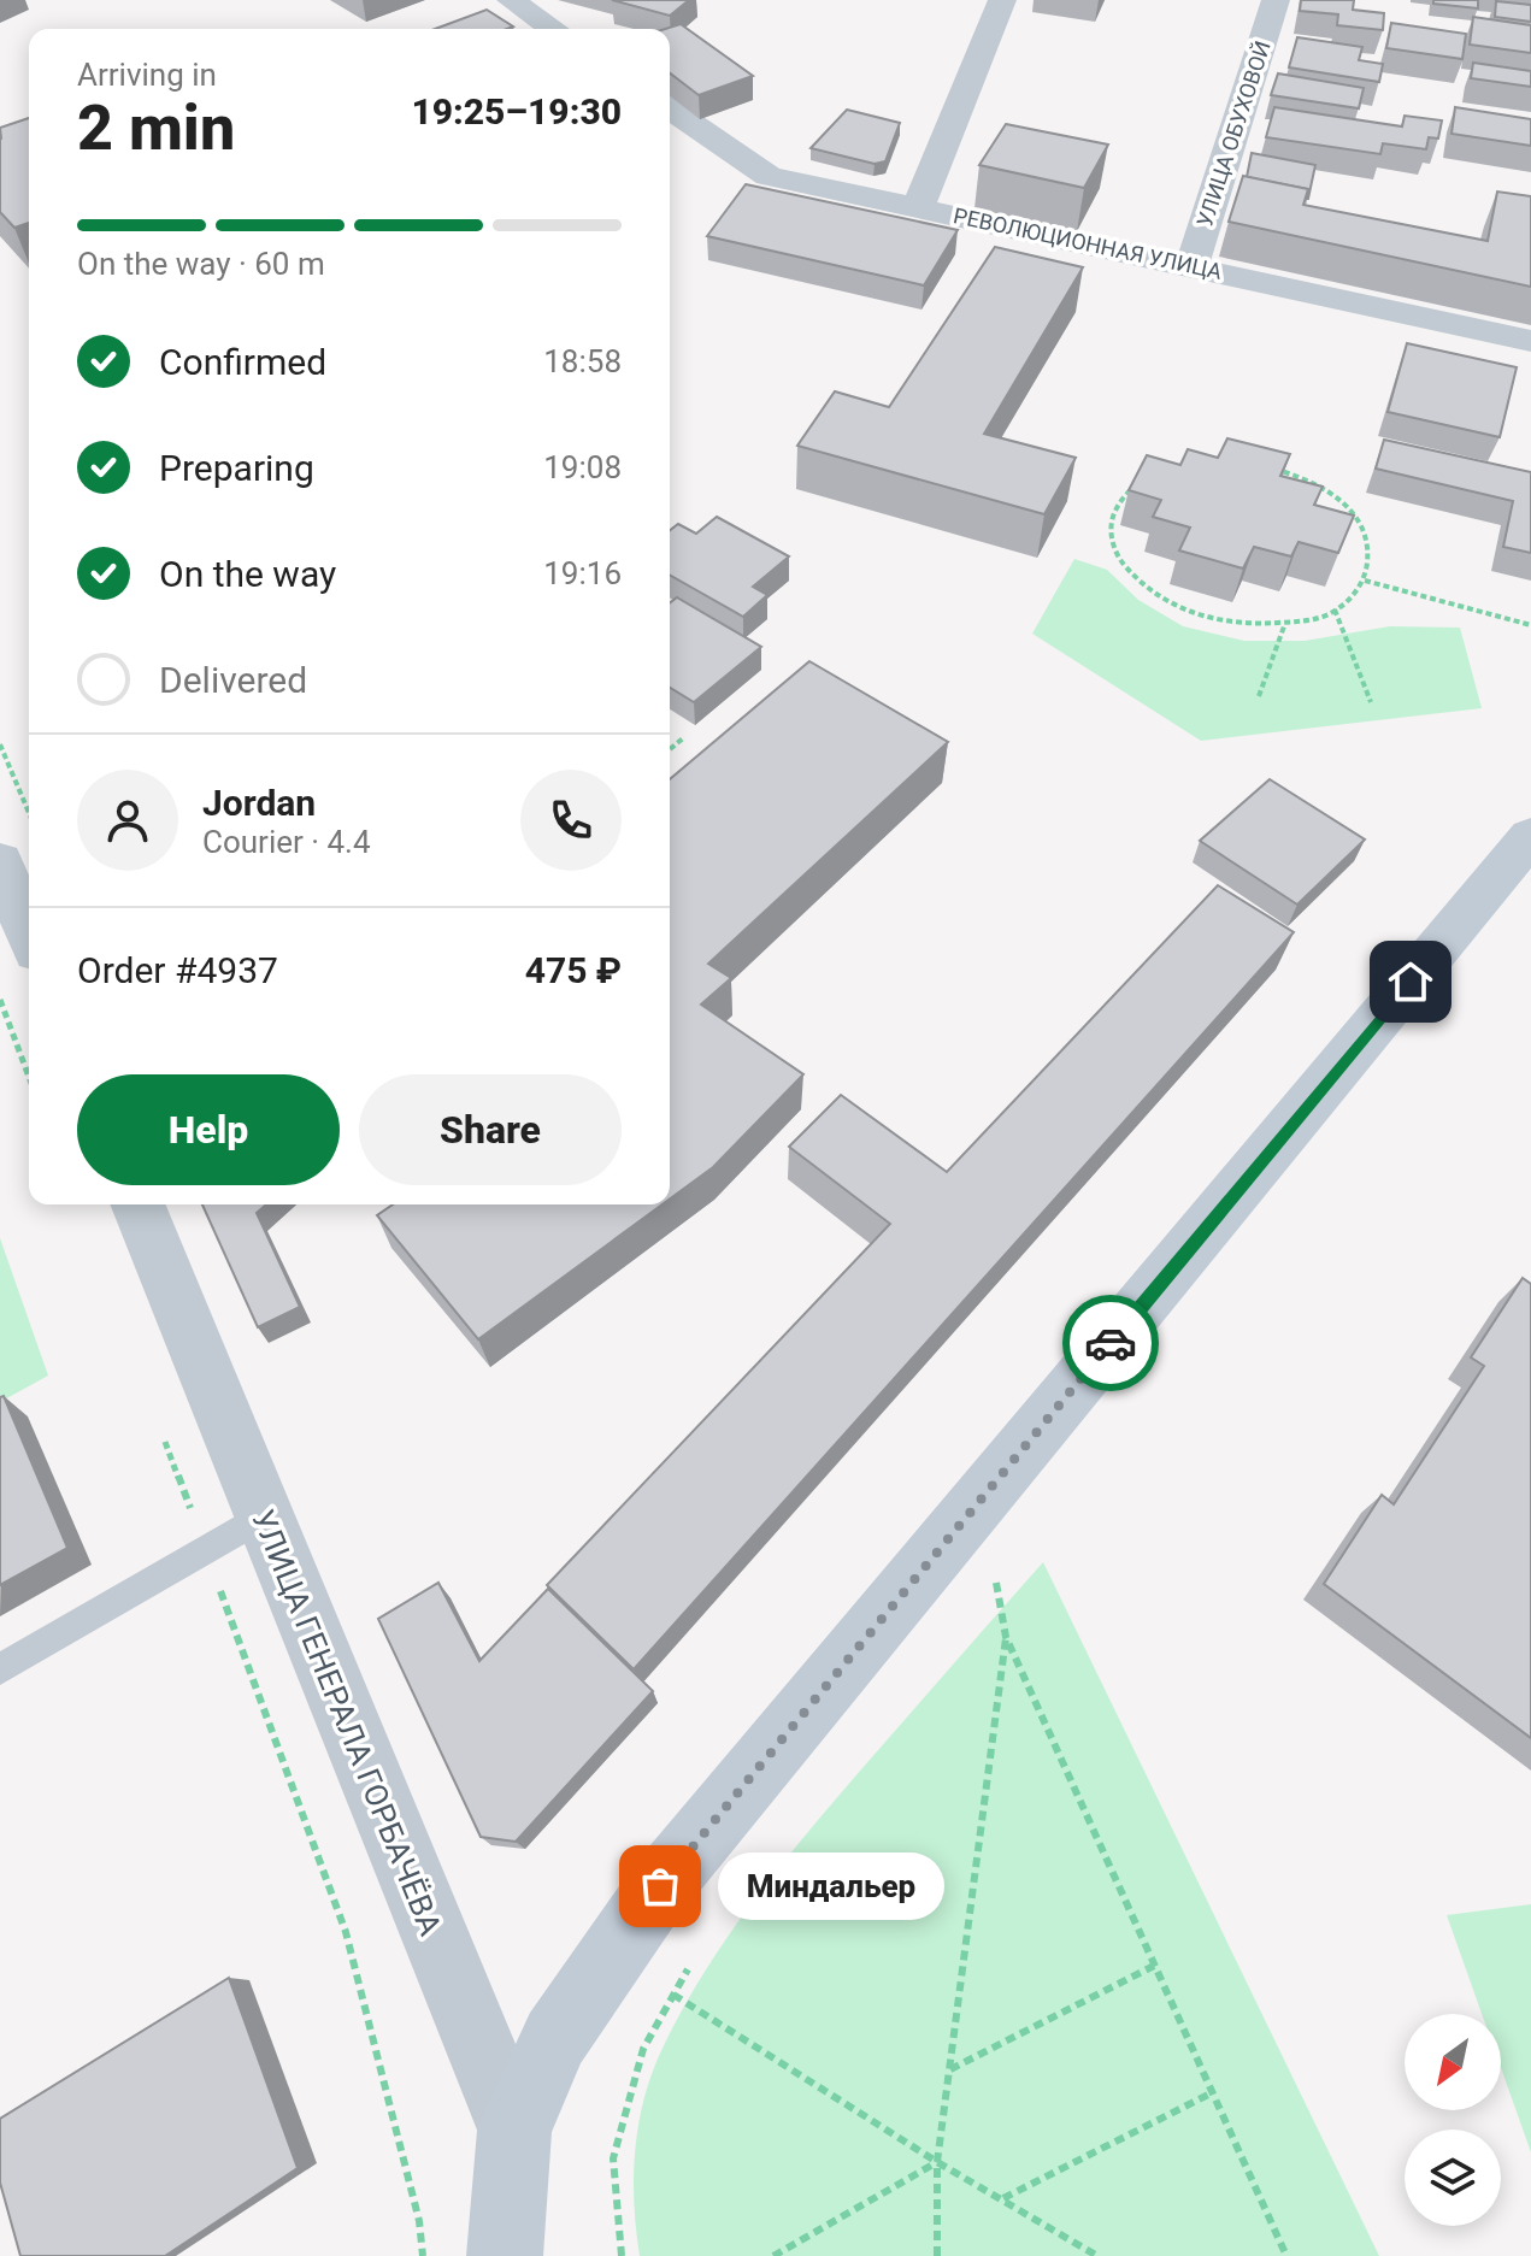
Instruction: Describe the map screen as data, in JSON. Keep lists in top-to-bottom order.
{
  "streets": {
    "main road": ["УЛИЦА ГЕНЕРАЛА ГОРБАЧЁВА"],
    "street": ["УЛИЦА ОБУХОВОЙ", "РЕВОЛЮЦИОННАЯ УЛИЦА"]
  },
  "crossings": [
    ["УЛИЦА ОБУХОВОЙ", "РЕВОЛЮЦИОННАЯ УЛИЦА"]
  ],
  "places": ["Миндальер"],
  "north": "bottom left",
  "page": {
    "heading": ["2 min", "Arriving in", "19:25–19:30"],
    "panel": [
      "Jordan",
      "Courier · 4.4",
      "Order #4937",
      "475 ₽"
    ],
    "bar": "On the way · 60 m",
    "list": [
      ["Confirmed", "18:58"],
      ["Preparing", "19:08"],
      ["On the way", "19:16"],
      "Delivered"
    ],
    "buttons": ["Help", "Share"],
    "bubble": "Миндальер"
  }
}
